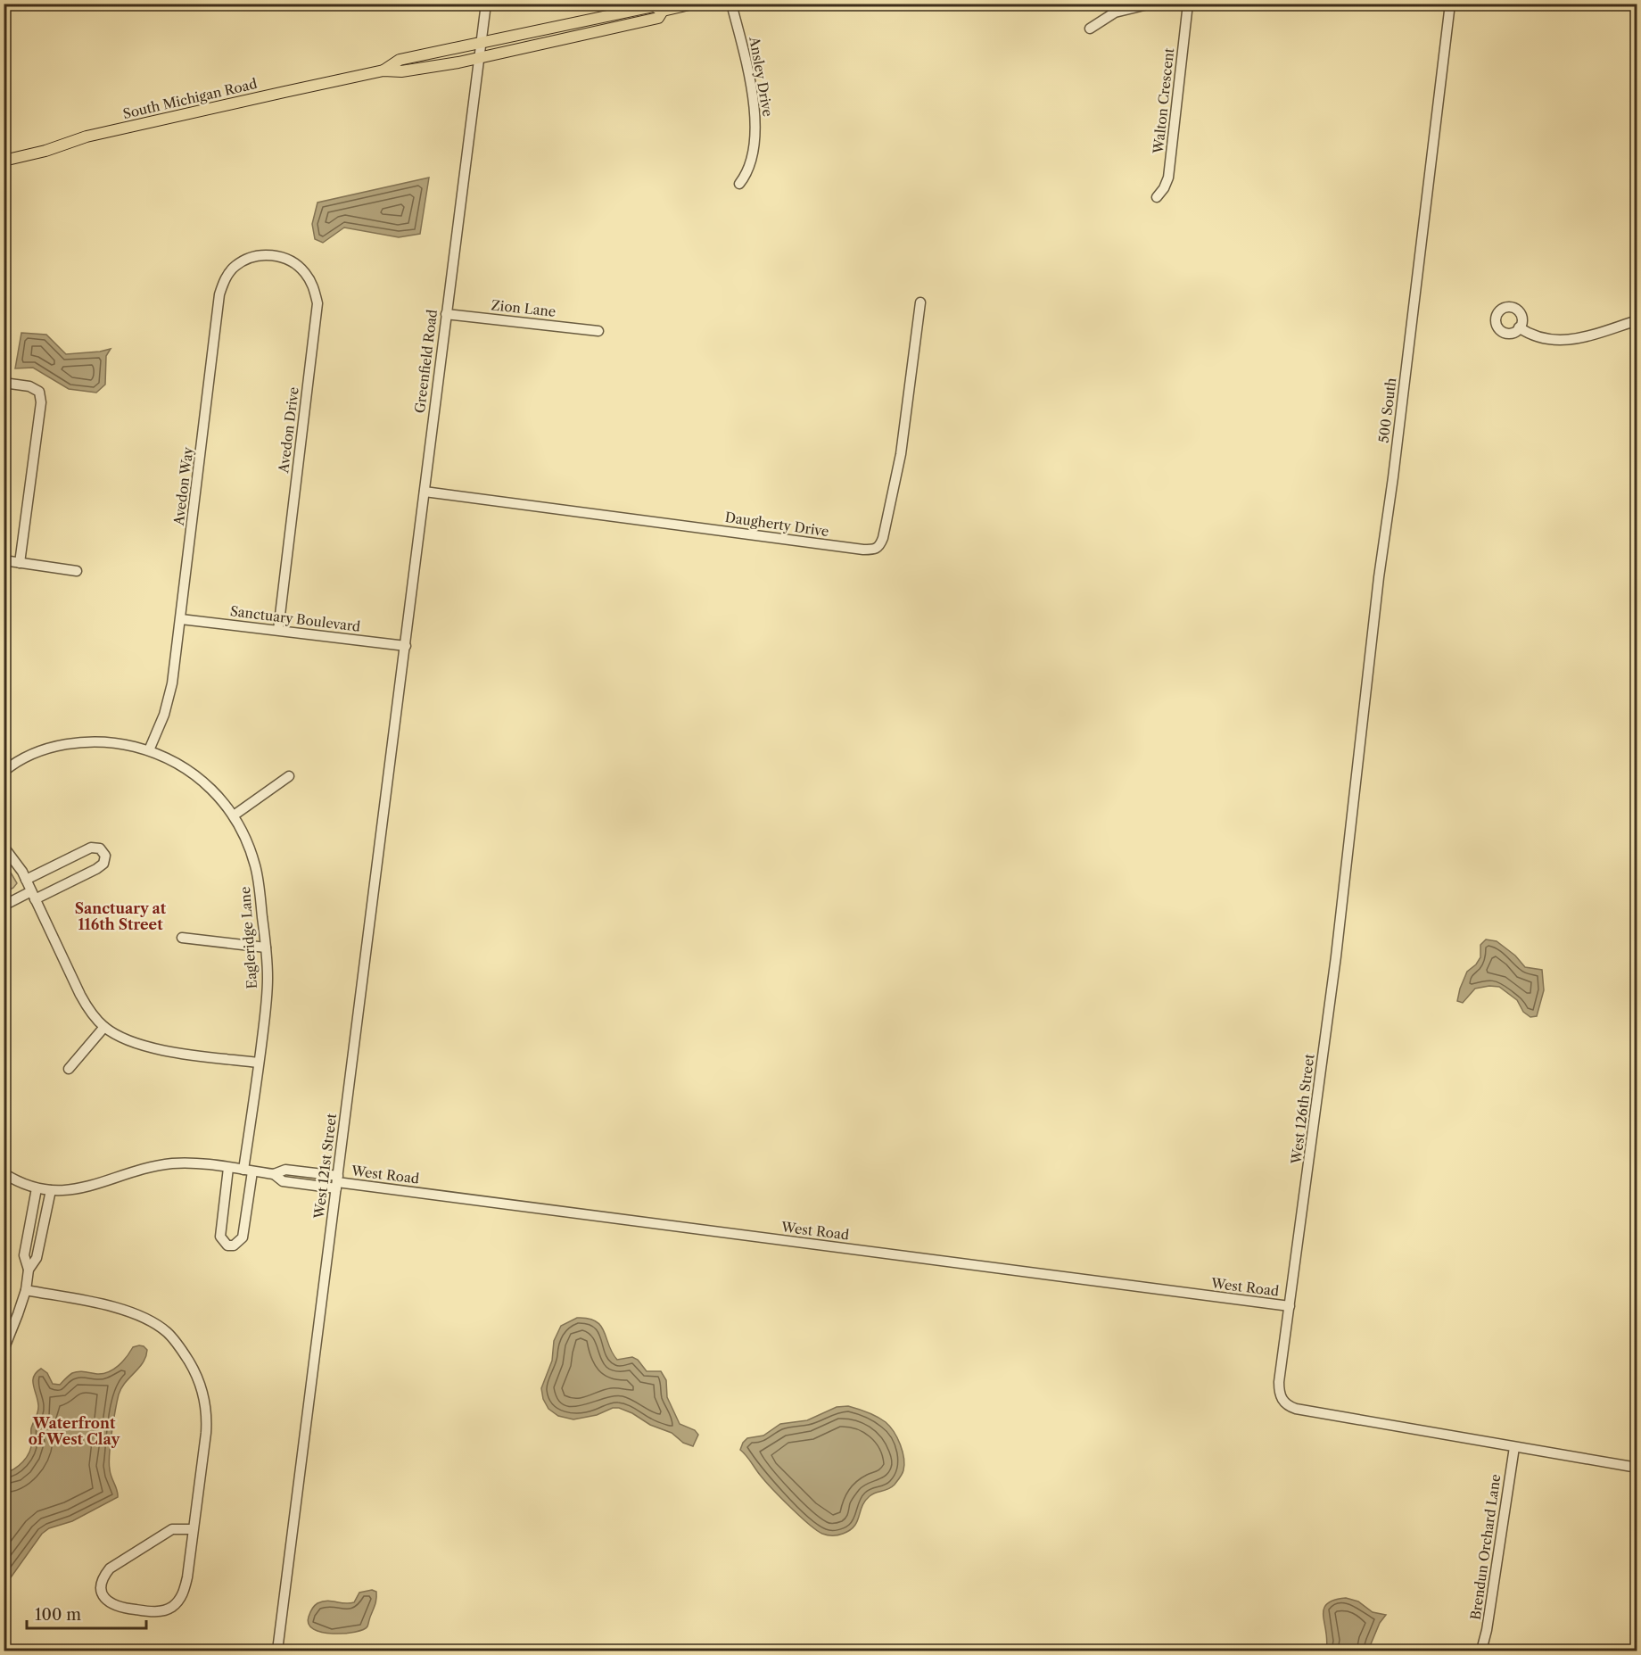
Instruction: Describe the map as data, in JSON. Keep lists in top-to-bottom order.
{
  "streets": {
    "main road": ["South Michigan Road"],
    "street": [
      "Ansley Drive",
      "Walton Crescent",
      "Zion Lane",
      "Greenfield Road",
      "500 South",
      "Avedon Drive",
      "Avedon Way",
      "Daugherty Drive",
      "Sanctuary Boulevard",
      "Eagleridge Lane",
      "West 126th Street",
      "West 121st Street",
      "West Road",
      "Brendun Orchard Lane"
    ]
  },
  "crossings": [
    ["South Michigan Road", "Greenfield Road"],
    ["Zion Lane", "Greenfield Road"],
    ["Greenfield Road", "Daugherty Drive"],
    ["Greenfield Road", "Sanctuary Boulevard"],
    ["Greenfield Road", "West 121st Street"],
    ["500 South", "West 126th Street"],
    ["Avedon Drive", "Avedon Way"],
    ["Avedon Drive", "Sanctuary Boulevard"],
    ["Avedon Way", "Sanctuary Boulevard"],
    ["Avedon Way", "Eagleridge Lane"],
    ["Eagleridge Lane", "West Road"],
    ["West 126th Street", "West Road"],
    ["West 126th Street", "Brendun Orchard Lane"],
    ["West 121st Street", "West Road"]
  ],
  "districts": ["Sanctuary at 116th Street", "Waterfront of West Clay"],
  "scale_bar": "100 m"
}
